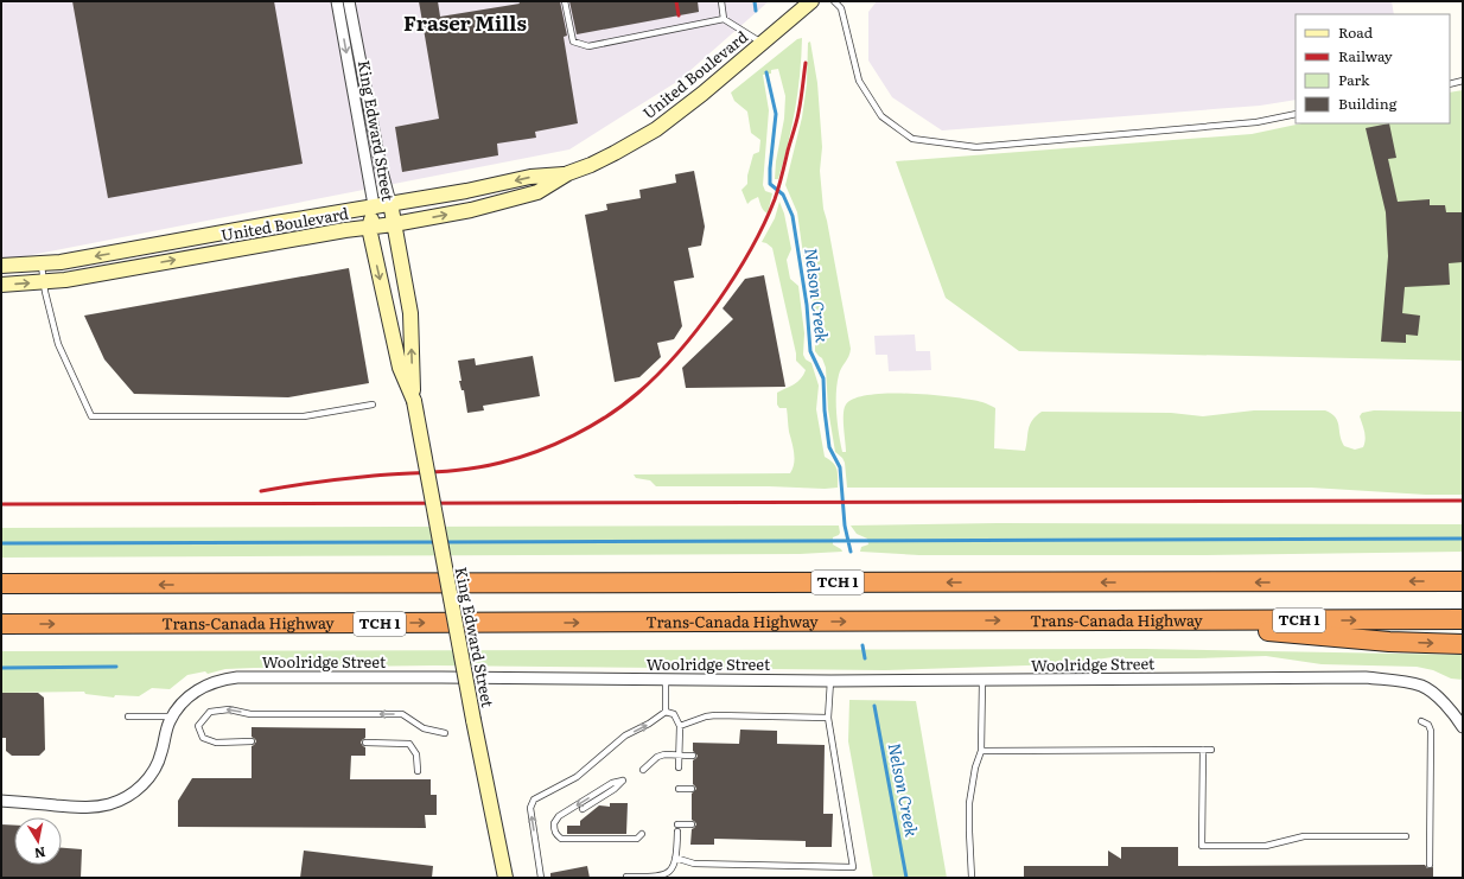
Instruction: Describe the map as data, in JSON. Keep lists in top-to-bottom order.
{
  "streets": {
    "highway": ["TCH 1", "Trans-Canada Highway"],
    "main road": ["United Boulevard", "King Edward Street"],
    "street": ["Woolridge Street"]
  },
  "crossings": [
    ["United Boulevard", "King Edward Street"]
  ],
  "districts": ["Fraser Mills"],
  "water": ["Nelson Creek"],
  "legend": [
    "Road",
    "Railway",
    "Park",
    "Building"
  ],
  "north": "bottom"
}
